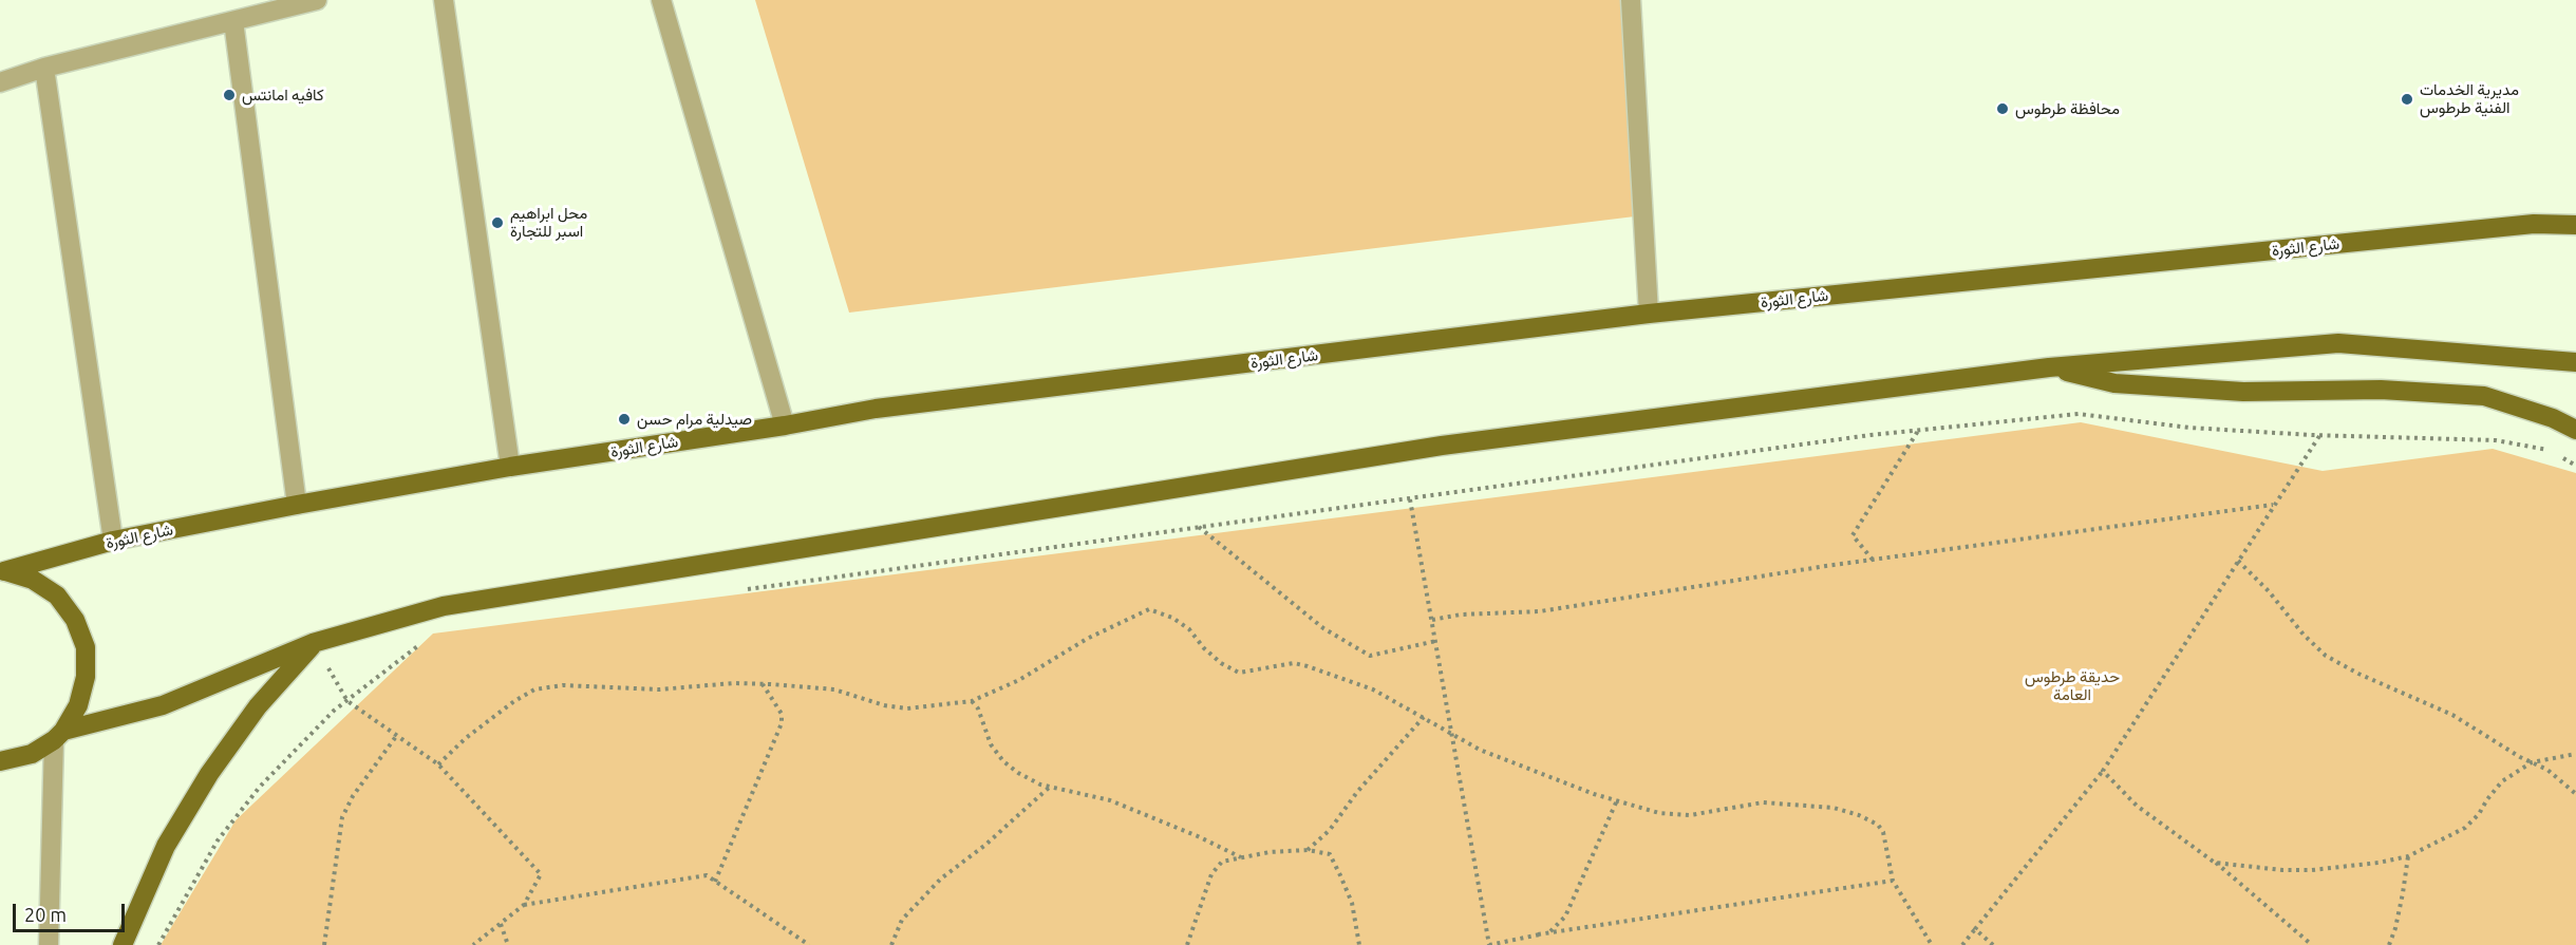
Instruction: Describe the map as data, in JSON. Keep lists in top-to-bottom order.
{
  "streets": {
    "main road": ["شارع الثورة"]
  },
  "parks": ["حديقة طرطوس العامة"],
  "places": [
    "كافيه امانتس",
    "مديرية الخدمات الفنية طرطوس",
    "محافظة طرطوس",
    "محل ابراهيم اسبر للتجارة",
    "صيدلية مرام حسن"
  ],
  "scale_bar": "20 m"
}
